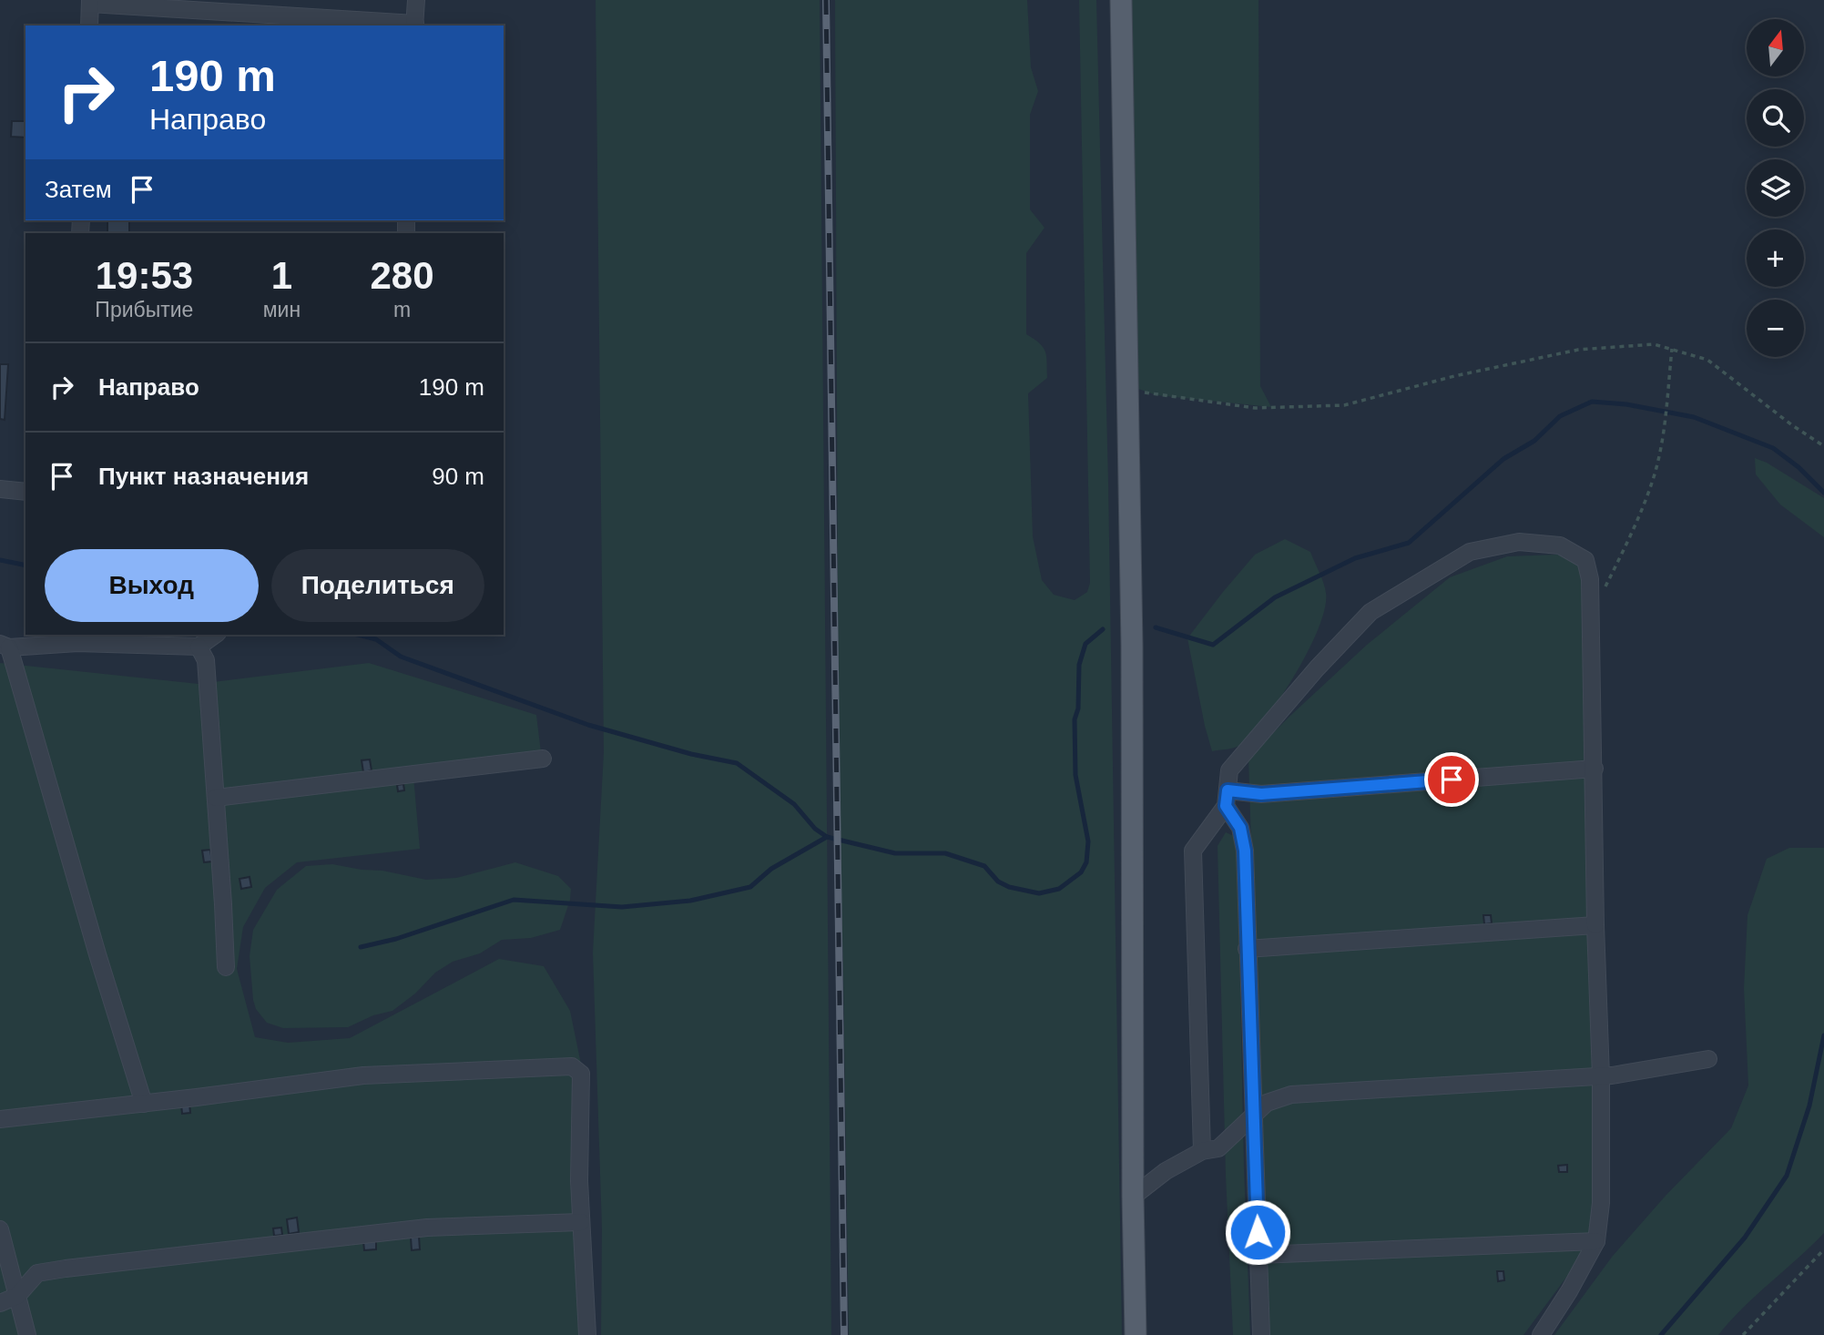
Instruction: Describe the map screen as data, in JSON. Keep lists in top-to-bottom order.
{
  "north": "top",
  "page": {
    "map_buttons": ["+", "−"],
    "turn": ["190 m", "Направо"],
    "then": "Затем",
    "eta": [
      "19:53",
      "Прибытие",
      "1",
      "мин",
      "280",
      "m"
    ],
    "list": [
      {
        "name": "Направо",
        "value": "190 m"
      },
      {
        "name": "Пункт назначения",
        "value": "90 m"
      }
    ],
    "buttons": ["Выход", "Поделиться"]
  }
}
